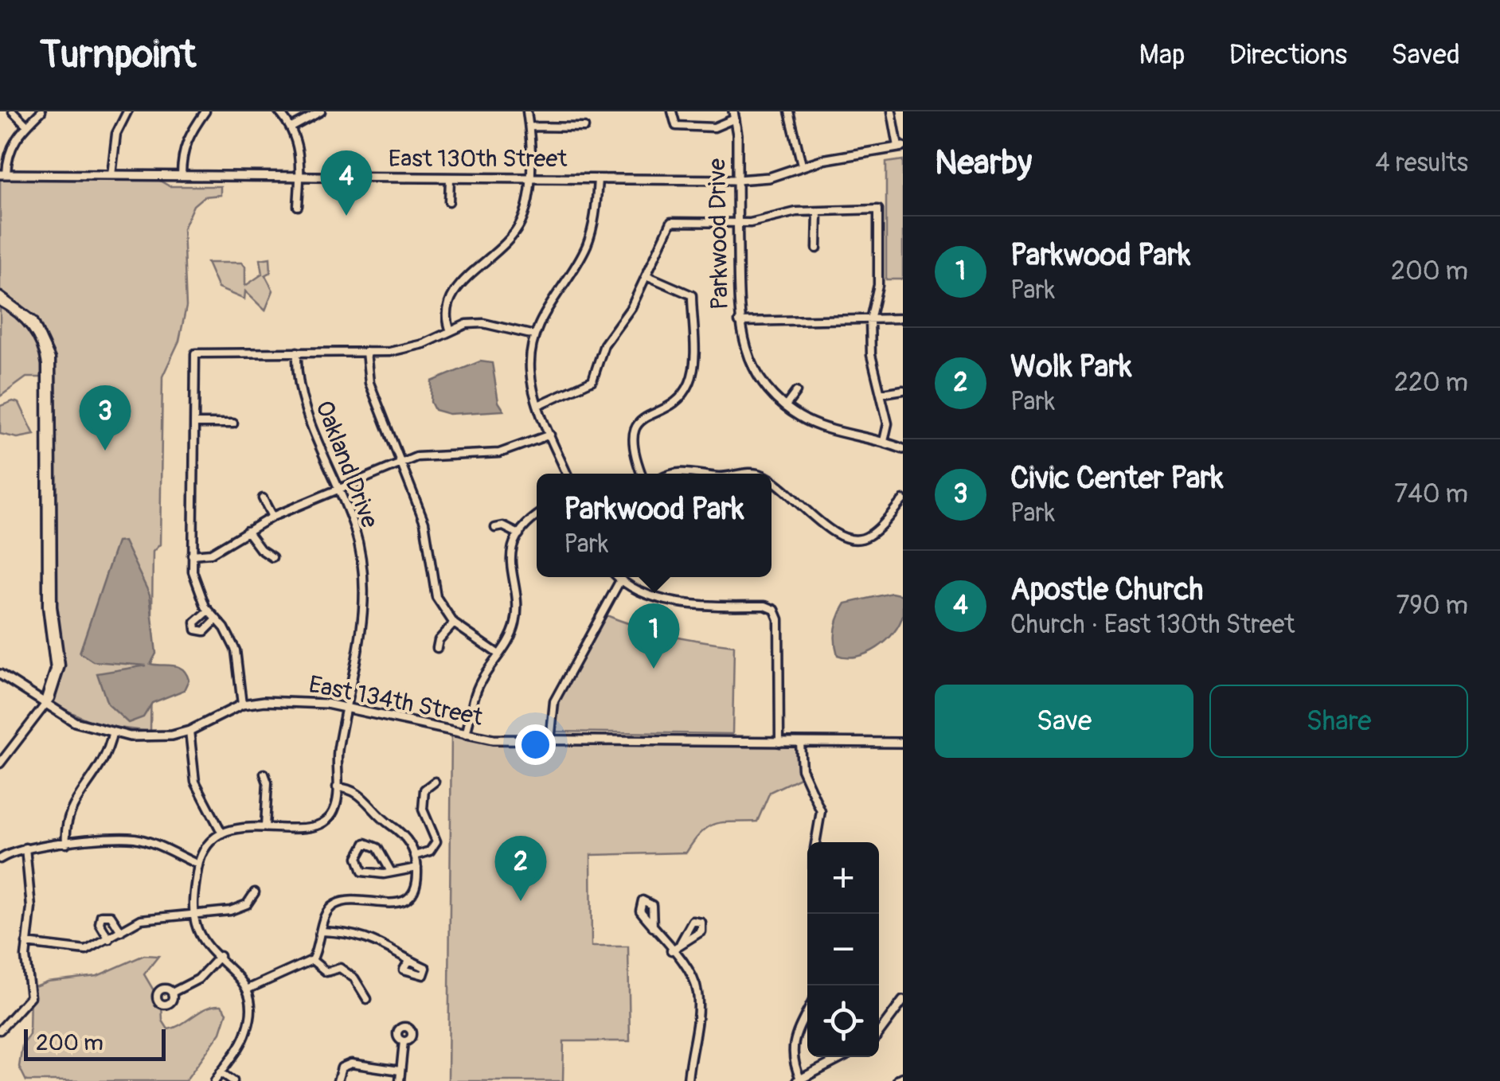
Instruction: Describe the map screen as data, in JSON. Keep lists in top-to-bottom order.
{
  "streets": {
    "street": [
      "East 130th Street",
      "Parkwood Drive",
      "Oakland Drive",
      "East 134th Street"
    ]
  },
  "crossings": [
    ["East 130th Street", "Parkwood Drive"],
    ["Oakland Drive", "East 134th Street"]
  ],
  "scale_bar": "200 m",
  "page": {
    "header": "Turnpoint",
    "nav": ["Map", "Directions", "Saved"],
    "heading": ["Nearby", "4 results"],
    "pins": [
      "4",
      "3",
      "1",
      "2"
    ],
    "list": [
      {
        "mark": "1",
        "name": "Parkwood Park",
        "note": "Park",
        "value": "200 m"
      },
      {
        "mark": "2",
        "name": "Wolk Park",
        "note": "Park",
        "value": "220 m"
      },
      {
        "mark": "3",
        "name": "Civic Center Park",
        "note": "Park",
        "value": "740 m"
      },
      {
        "mark": "4",
        "name": "Apostle Church",
        "note": "Church · East 130th Street",
        "value": "790 m"
      }
    ],
    "popup": ["Parkwood Park", "Park"],
    "buttons": ["Save", "Share"],
    "map_buttons": ["+", "−"],
    "scale": "200 m"
  }
}
